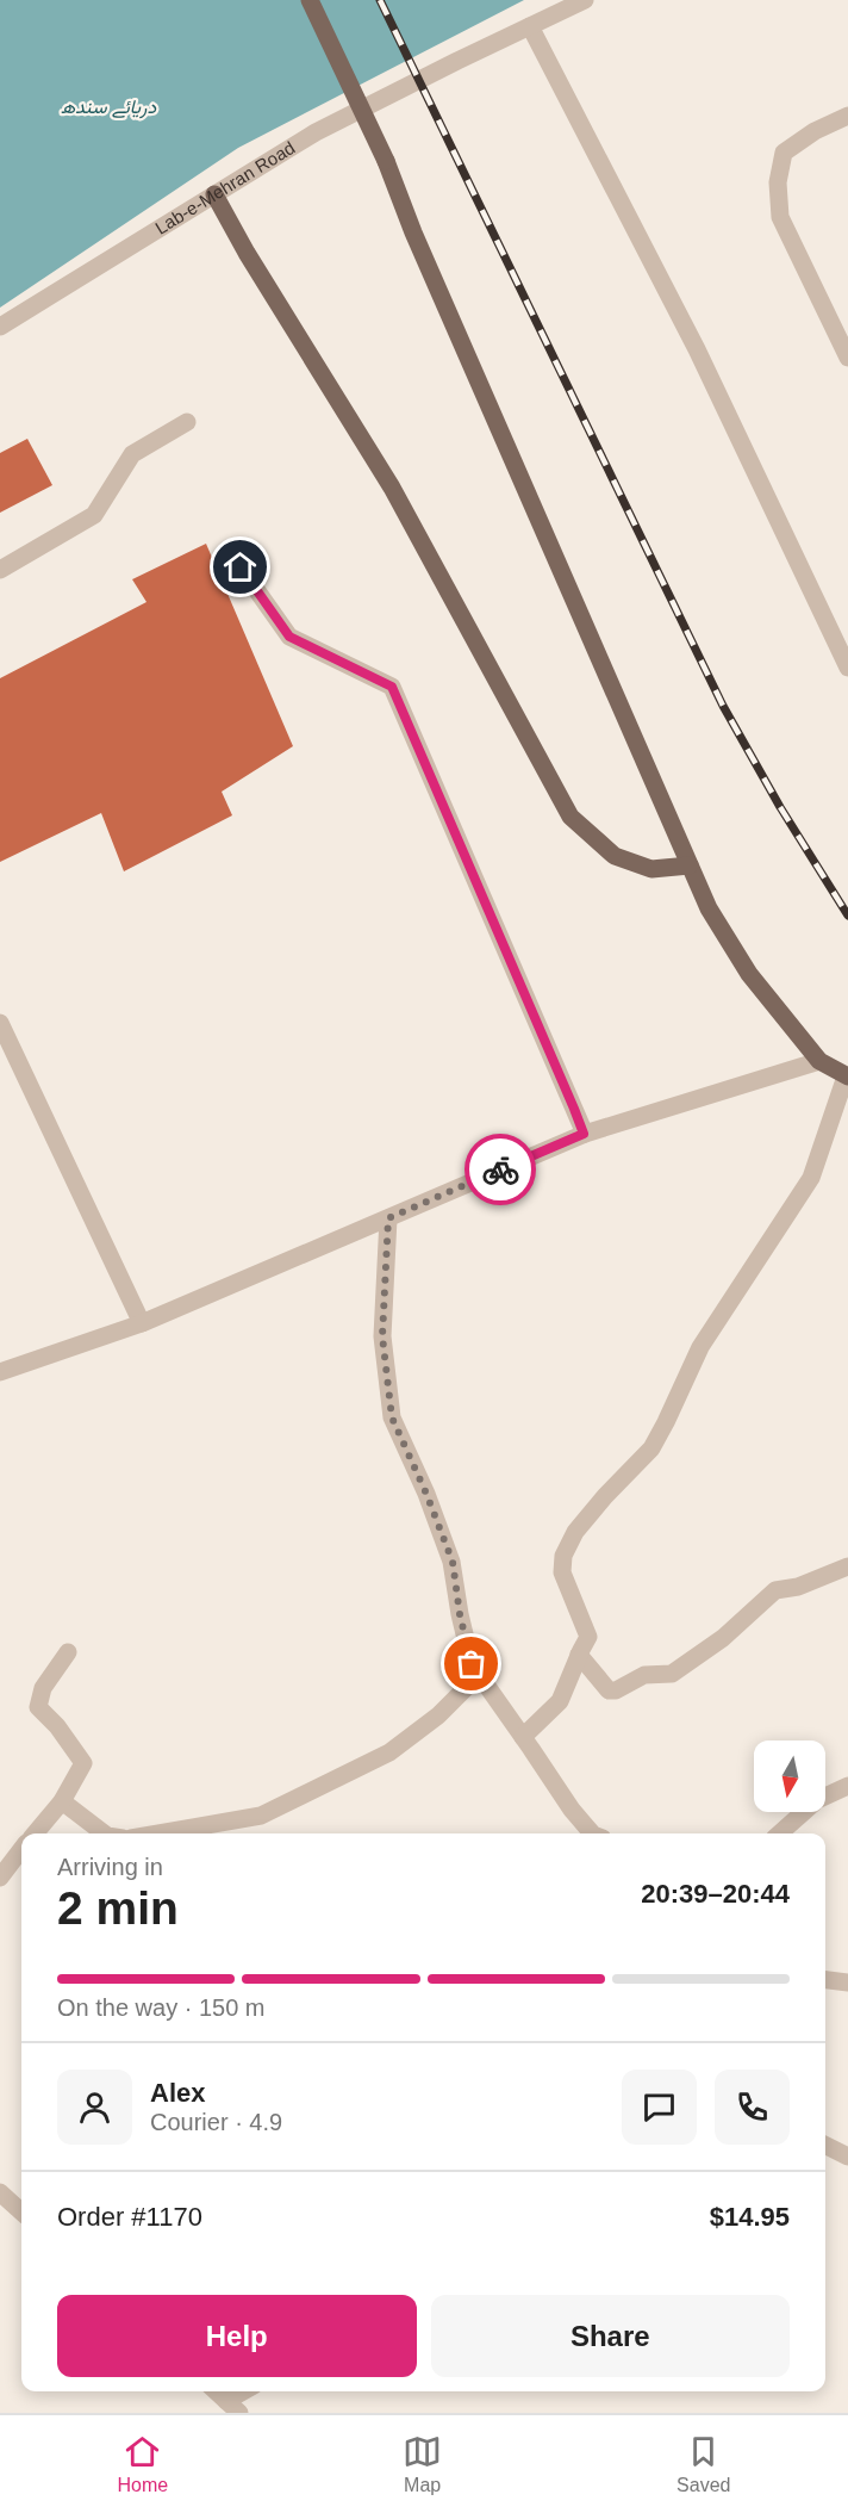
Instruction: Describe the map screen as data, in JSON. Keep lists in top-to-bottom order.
{
  "streets": {
    "street": ["Lab-e-Mehran Road"]
  },
  "water": ["دریائے سندھ"],
  "north": "bottom",
  "page": {
    "heading": ["2 min", "Arriving in", "20:39–20:44"],
    "panel": [
      "Alex",
      "Courier · 4.9",
      "Order #1170",
      "$14.95"
    ],
    "bar": "On the way · 150 m",
    "buttons": ["Help", "Share"],
    "tabs": ["Home", "Map", "Saved"]
  }
}
